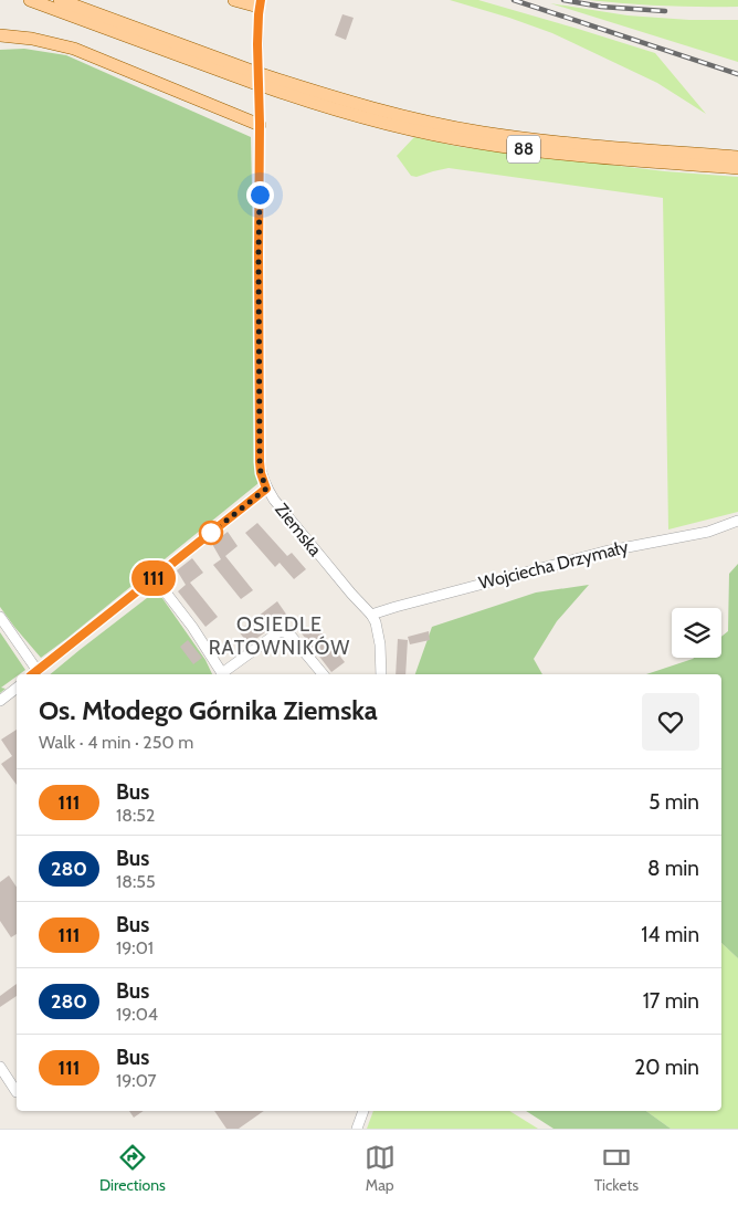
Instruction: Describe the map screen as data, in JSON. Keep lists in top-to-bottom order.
{
  "streets": {
    "main road": ["88"],
    "street": ["Ziemska", "Wojciecha Drzymały"]
  },
  "crossings": [
    ["Ziemska", "Wojciecha Drzymały"]
  ],
  "districts": ["OSIEDLE RATOWNIKÓW"],
  "lines": ["bus line 111"],
  "page": {
    "on_map": "111",
    "heading": ["Os. Młodego Górnika Ziemska", "Walk · 4 min · 250 m"],
    "list": [
      {
        "mark": "111",
        "name": "Bus",
        "note": "18:52",
        "value": "5 min"
      },
      {
        "mark": "280",
        "name": "Bus",
        "note": "18:55",
        "value": "8 min"
      },
      {
        "mark": "111",
        "name": "Bus",
        "note": "19:01",
        "value": "14 min"
      },
      {
        "mark": "280",
        "name": "Bus",
        "note": "19:04",
        "value": "17 min"
      },
      {
        "mark": "111",
        "name": "Bus",
        "note": "19:07",
        "value": "20 min"
      }
    ],
    "tabs": ["Directions", "Map", "Tickets"]
  }
}
